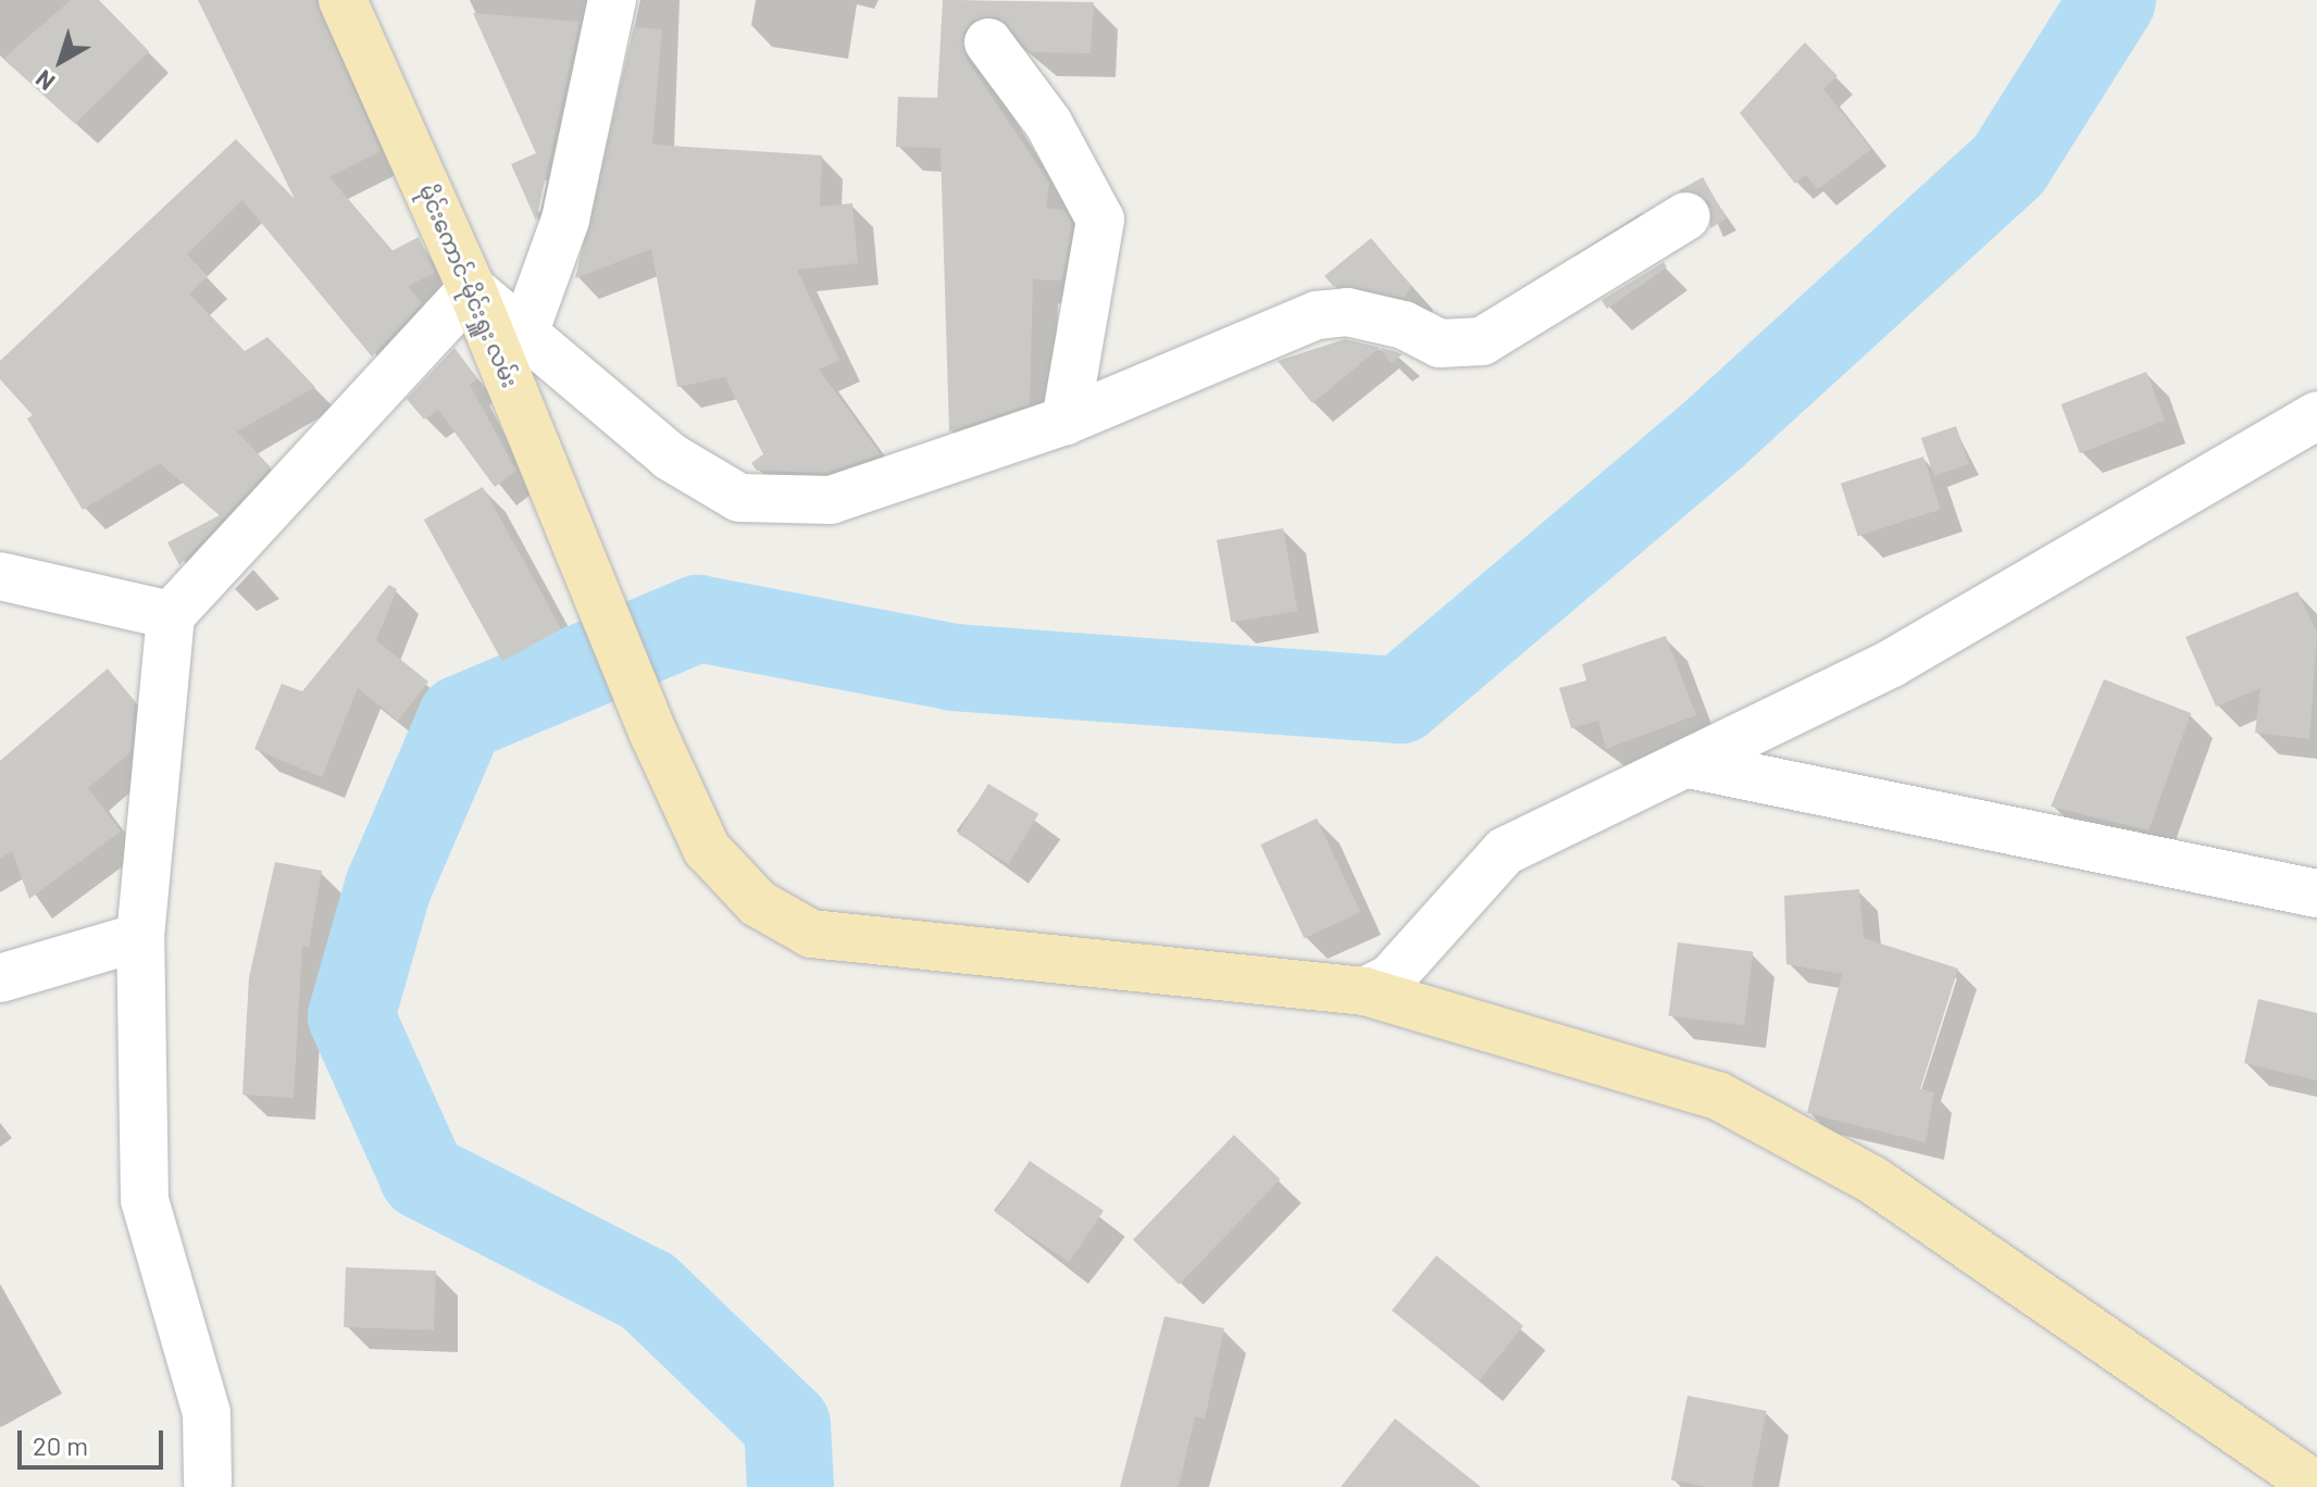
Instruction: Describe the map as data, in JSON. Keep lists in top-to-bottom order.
{
  "streets": {
    "main road": ["မိုင်းကောင်-မိုင်းရှူး လမ်း"]
  },
  "scale_bar": "20 m",
  "north": "bottom left"
}
